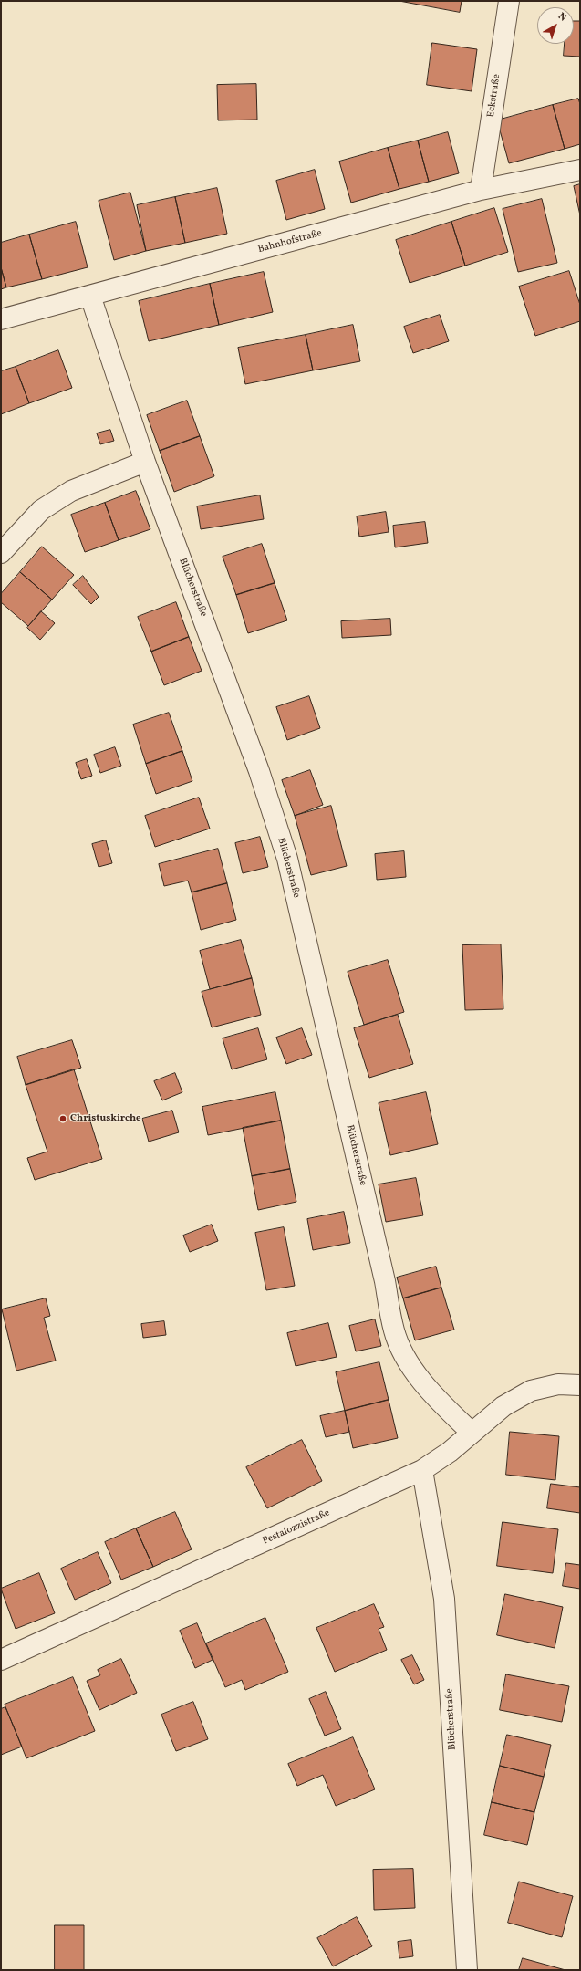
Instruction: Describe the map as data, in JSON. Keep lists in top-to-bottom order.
{
  "streets": {
    "street": [
      "Eckstraße",
      "Bahnhofstraße",
      "Blücherstraße",
      "Pestalozzistraße"
    ]
  },
  "crossings": [
    ["Eckstraße", "Bahnhofstraße"],
    ["Bahnhofstraße", "Blücherstraße"],
    ["Blücherstraße", "Pestalozzistraße"]
  ],
  "places": ["Christuskirche"],
  "north": "top right"
}
